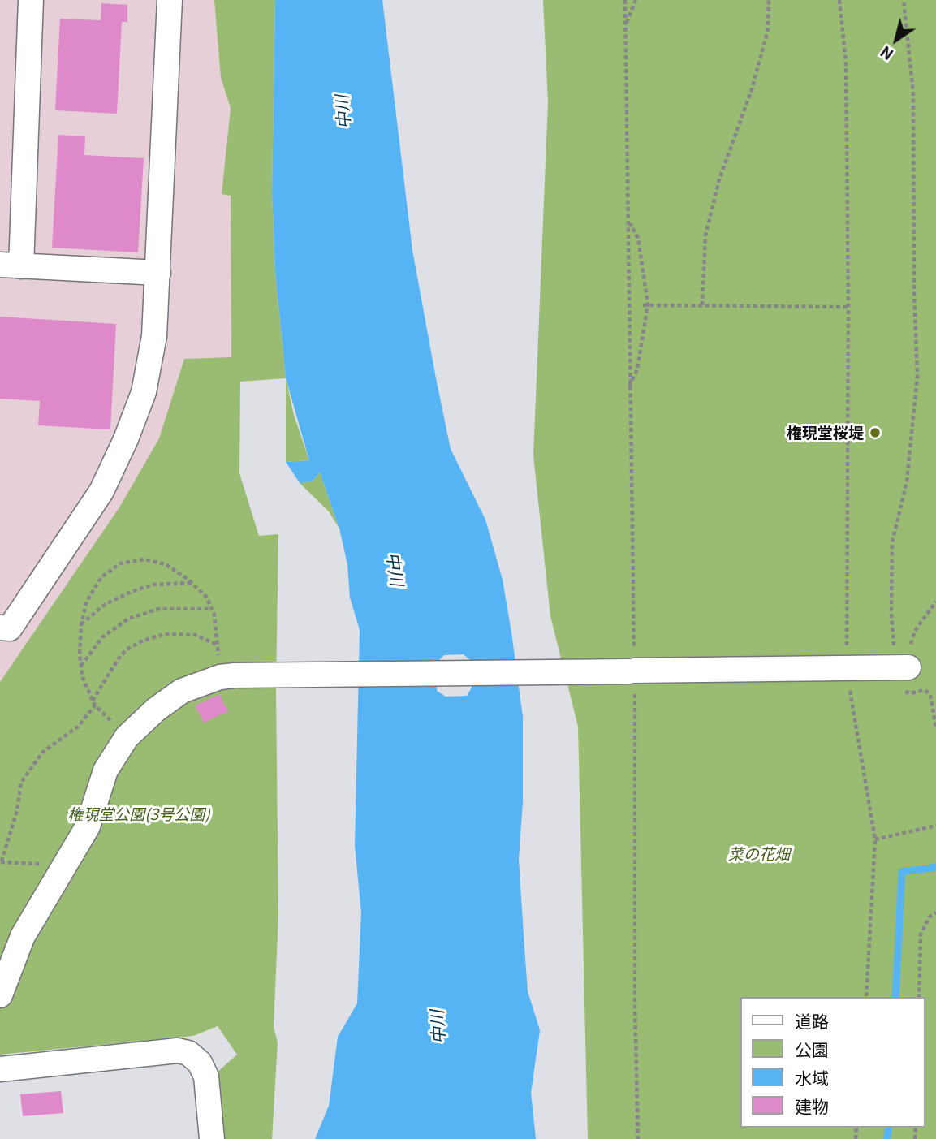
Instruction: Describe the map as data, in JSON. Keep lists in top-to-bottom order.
{
  "water": ["中川"],
  "parks": ["権現堂公園(3号公園)", "菜の花畑"],
  "places": ["権現堂桜堤"],
  "legend": [
    "道路",
    "公園",
    "水域",
    "建物"
  ],
  "north": "bottom left"
}
